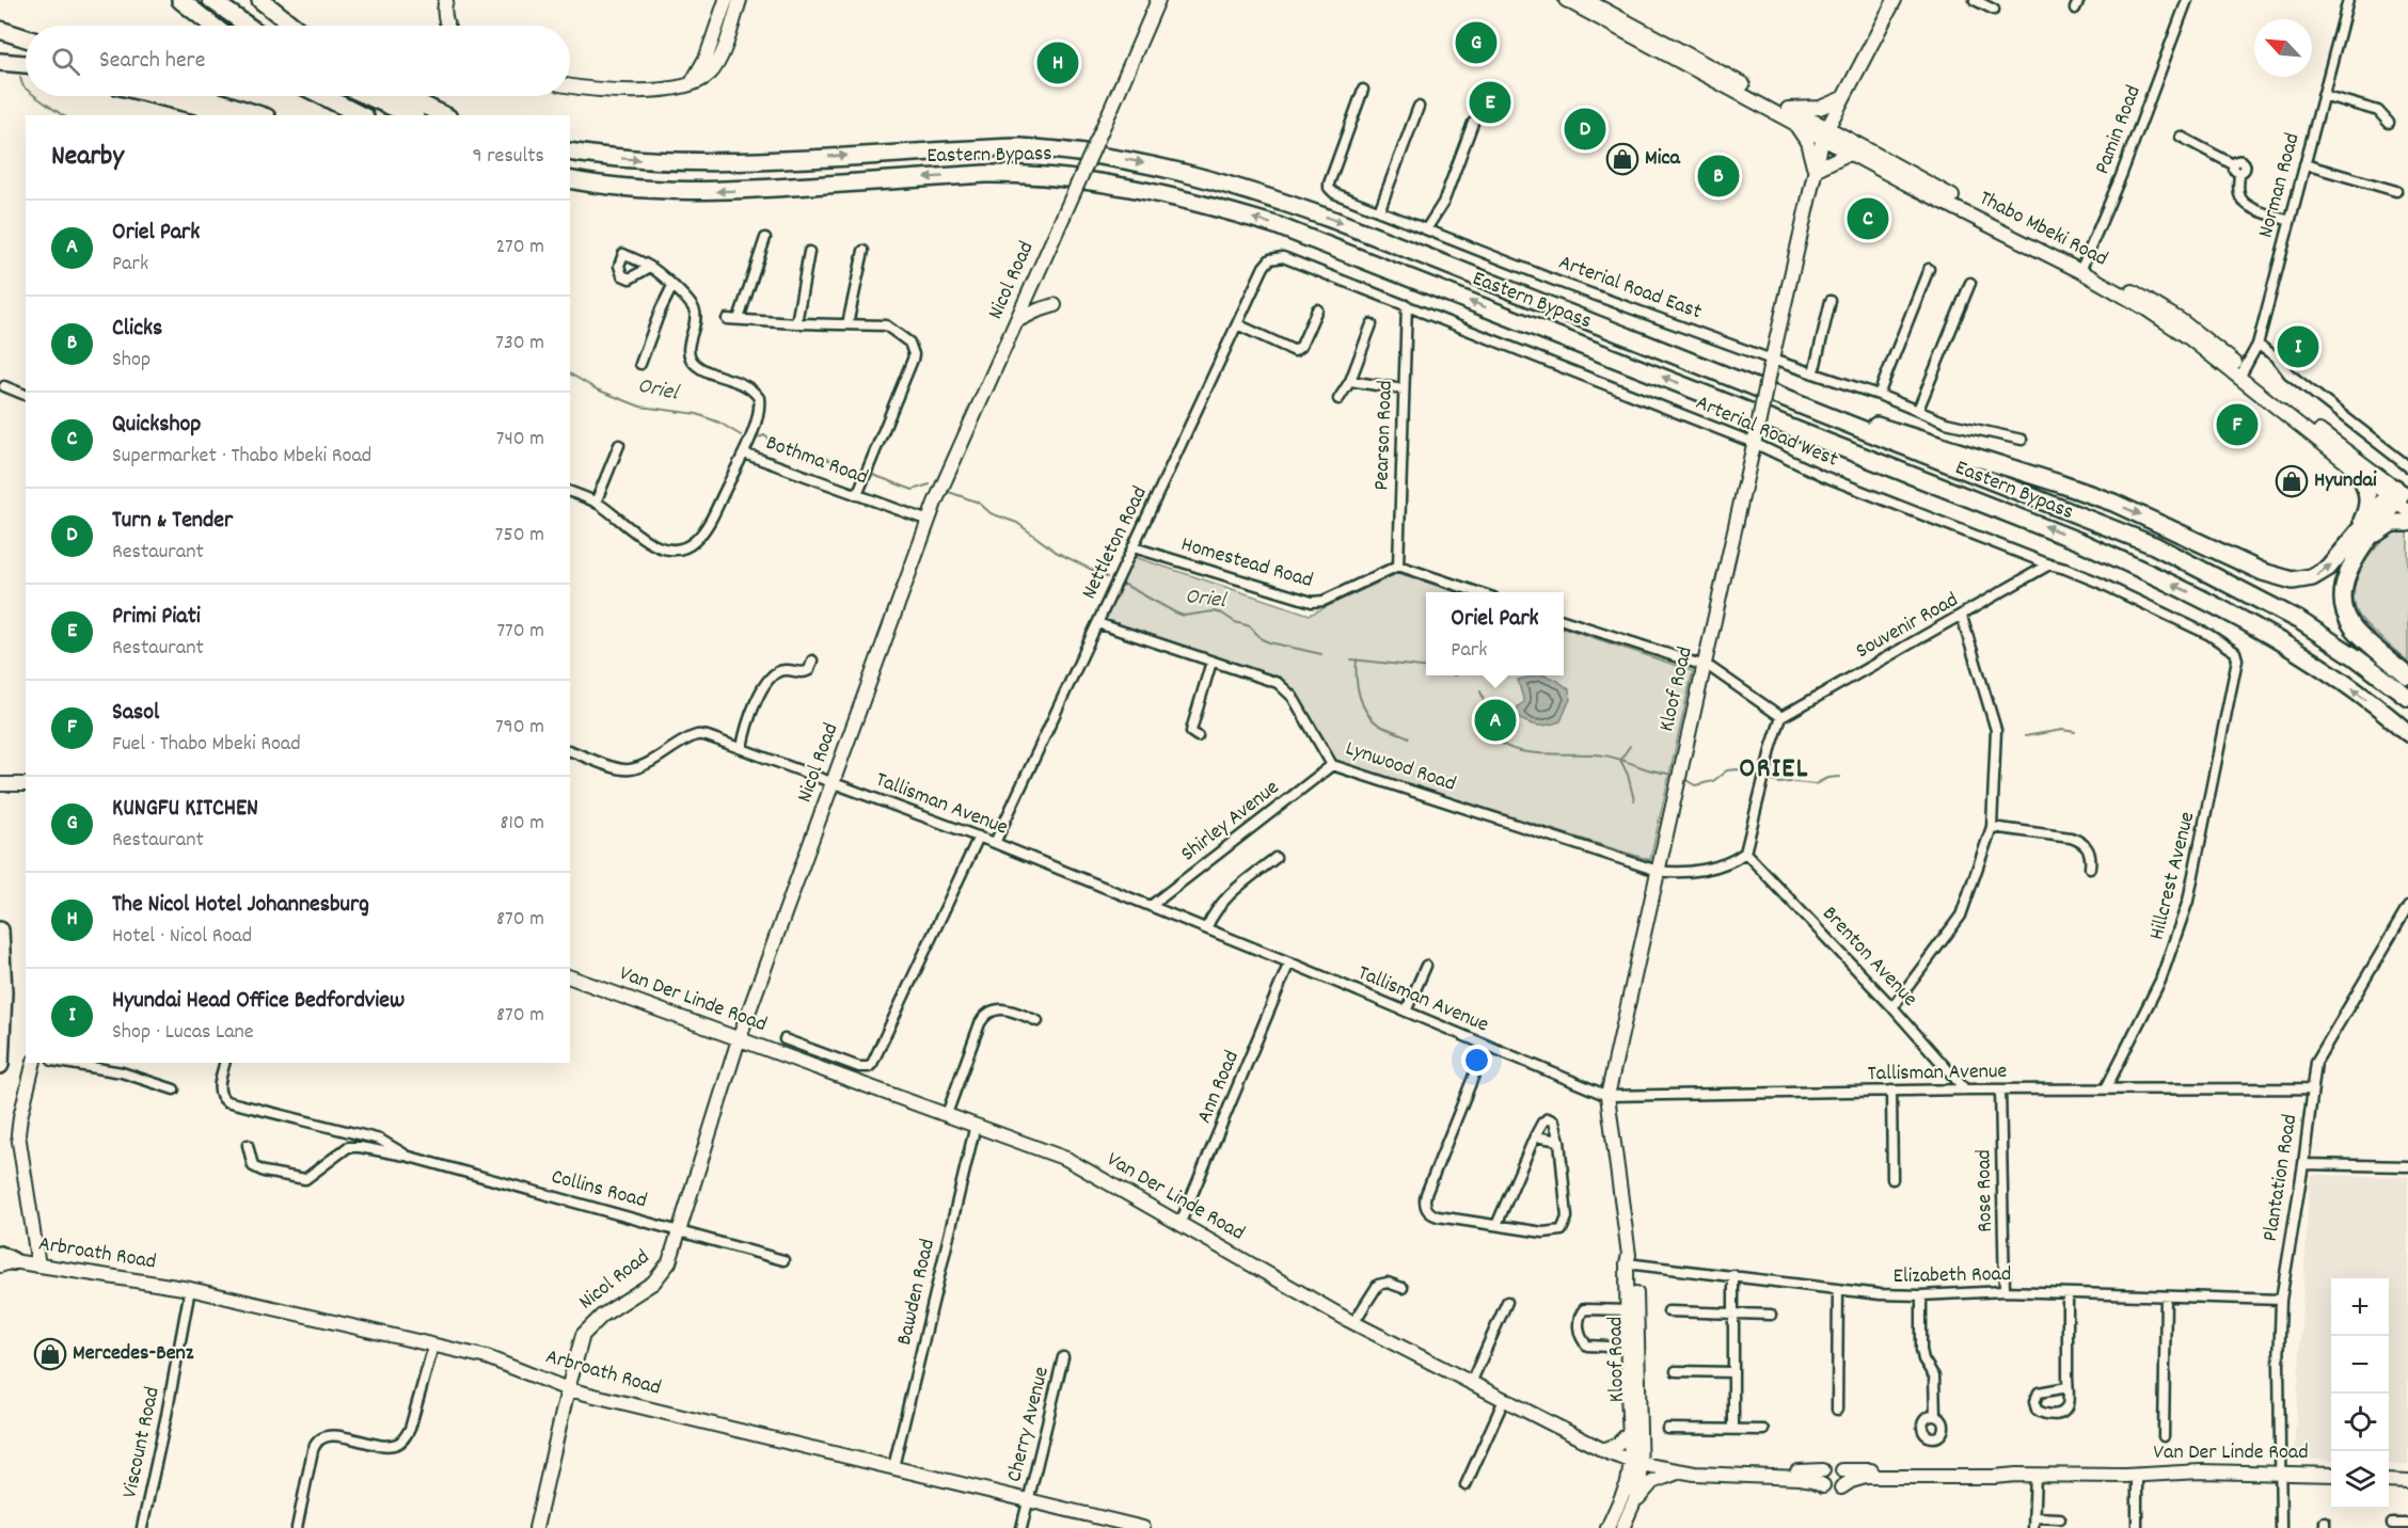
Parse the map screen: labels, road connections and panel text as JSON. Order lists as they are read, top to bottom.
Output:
{
  "streets": {
    "highway": ["Eastern Bypass"],
    "main road": [
      "Thabo Mbeki Road",
      "Nicol Road",
      "Kloof Road",
      "Van Der Linde Road",
      "Arbroath Road"
    ],
    "street": [
      "Pamin Road",
      "Norman Road",
      "Arterial Road East",
      "Arterial Road West",
      "Pearson Road",
      "Bothma Road",
      "Nettleton Road",
      "Homestead Road",
      "Souvenir Road",
      "Lynwood Road",
      "Tallisman Avenue",
      "Shirley Avenue",
      "Hillcrest Avenue",
      "Brenton Avenue",
      "Ann Road",
      "Plantation Road",
      "Collins Road",
      "Rose Road",
      "Elizabeth Road",
      "Bawden Road",
      "Cherry Avenue",
      "Viscount Road"
    ]
  },
  "crossings": [
    ["Pamin Road", "Thabo Mbeki Road"],
    ["Norman Road", "Thabo Mbeki Road"],
    ["Thabo Mbeki Road", "Kloof Road"],
    ["Nicol Road", "Bothma Road"],
    ["Nicol Road", "Tallisman Avenue"],
    ["Nicol Road", "Van Der Linde Road"],
    ["Nicol Road", "Collins Road"],
    ["Nicol Road", "Arbroath Road"],
    ["Arterial Road East", "Kloof Road"],
    ["Arterial Road West", "Pearson Road"],
    ["Arterial Road West", "Nettleton Road"],
    ["Arterial Road West", "Souvenir Road"],
    ["Arterial Road West", "Kloof Road"],
    ["Arterial Road West", "Hillcrest Avenue"],
    ["Pearson Road", "Homestead Road"],
    ["Nettleton Road", "Homestead Road"],
    ["Nettleton Road", "Lynwood Road"],
    ["Nettleton Road", "Tallisman Avenue"],
    ["Kloof Road", "Lynwood Road"],
    ["Kloof Road", "Tallisman Avenue"],
    ["Kloof Road", "Van Der Linde Road"],
    ["Kloof Road", "Elizabeth Road"],
    ["Lynwood Road", "Shirley Avenue"],
    ["Lynwood Road", "Brenton Avenue"],
    ["Tallisman Avenue", "Shirley Avenue"],
    ["Tallisman Avenue", "Hillcrest Avenue"],
    ["Tallisman Avenue", "Brenton Avenue"],
    ["Tallisman Avenue", "Ann Road"],
    ["Tallisman Avenue", "Plantation Road"],
    ["Tallisman Avenue", "Rose Road"],
    ["Van Der Linde Road", "Ann Road"],
    ["Van Der Linde Road", "Plantation Road"],
    ["Van Der Linde Road", "Bawden Road"],
    ["Plantation Road", "Elizabeth Road"],
    ["Rose Road", "Elizabeth Road"],
    ["Arbroath Road", "Bawden Road"],
    ["Arbroath Road", "Cherry Avenue"],
    ["Arbroath Road", "Viscount Road"]
  ],
  "districts": ["ORIEL"],
  "water": ["Oriel"],
  "places": {
    "shop": ["Mica", "Hyundai", "Mercedes-Benz"]
  },
  "north": "top left",
  "page": {
    "pins": [
      "G",
      "H",
      "E",
      "D",
      "B",
      "C",
      "I",
      "F",
      "A"
    ],
    "search": "Search here",
    "heading": ["Nearby", "9 results"],
    "list": [
      {
        "mark": "A",
        "name": "Oriel Park",
        "note": "Park",
        "value": "270 m"
      },
      {
        "mark": "B",
        "name": "Clicks",
        "note": "Shop",
        "value": "730 m"
      },
      {
        "mark": "C",
        "name": "Quickshop",
        "note": "Supermarket · Thabo Mbeki Road",
        "value": "740 m"
      },
      {
        "mark": "D",
        "name": "Turn & Tender",
        "note": "Restaurant",
        "value": "750 m"
      },
      {
        "mark": "E",
        "name": "Primi Piati",
        "note": "Restaurant",
        "value": "770 m"
      },
      {
        "mark": "F",
        "name": "Sasol",
        "note": "Fuel · Thabo Mbeki Road",
        "value": "790 m"
      },
      {
        "mark": "G",
        "name": "KUNGFU KITCHEN",
        "note": "Restaurant",
        "value": "810 m"
      },
      {
        "mark": "H",
        "name": "The Nicol Hotel Johannesburg",
        "note": "Hotel · Nicol Road",
        "value": "870 m"
      },
      {
        "mark": "I",
        "name": "Hyundai Head Office Bedfordview",
        "note": "Shop · Lucas Lane",
        "value": "870 m"
      }
    ],
    "popup": ["Oriel Park", "Park"],
    "map_buttons": ["+", "−"]
  }
}
